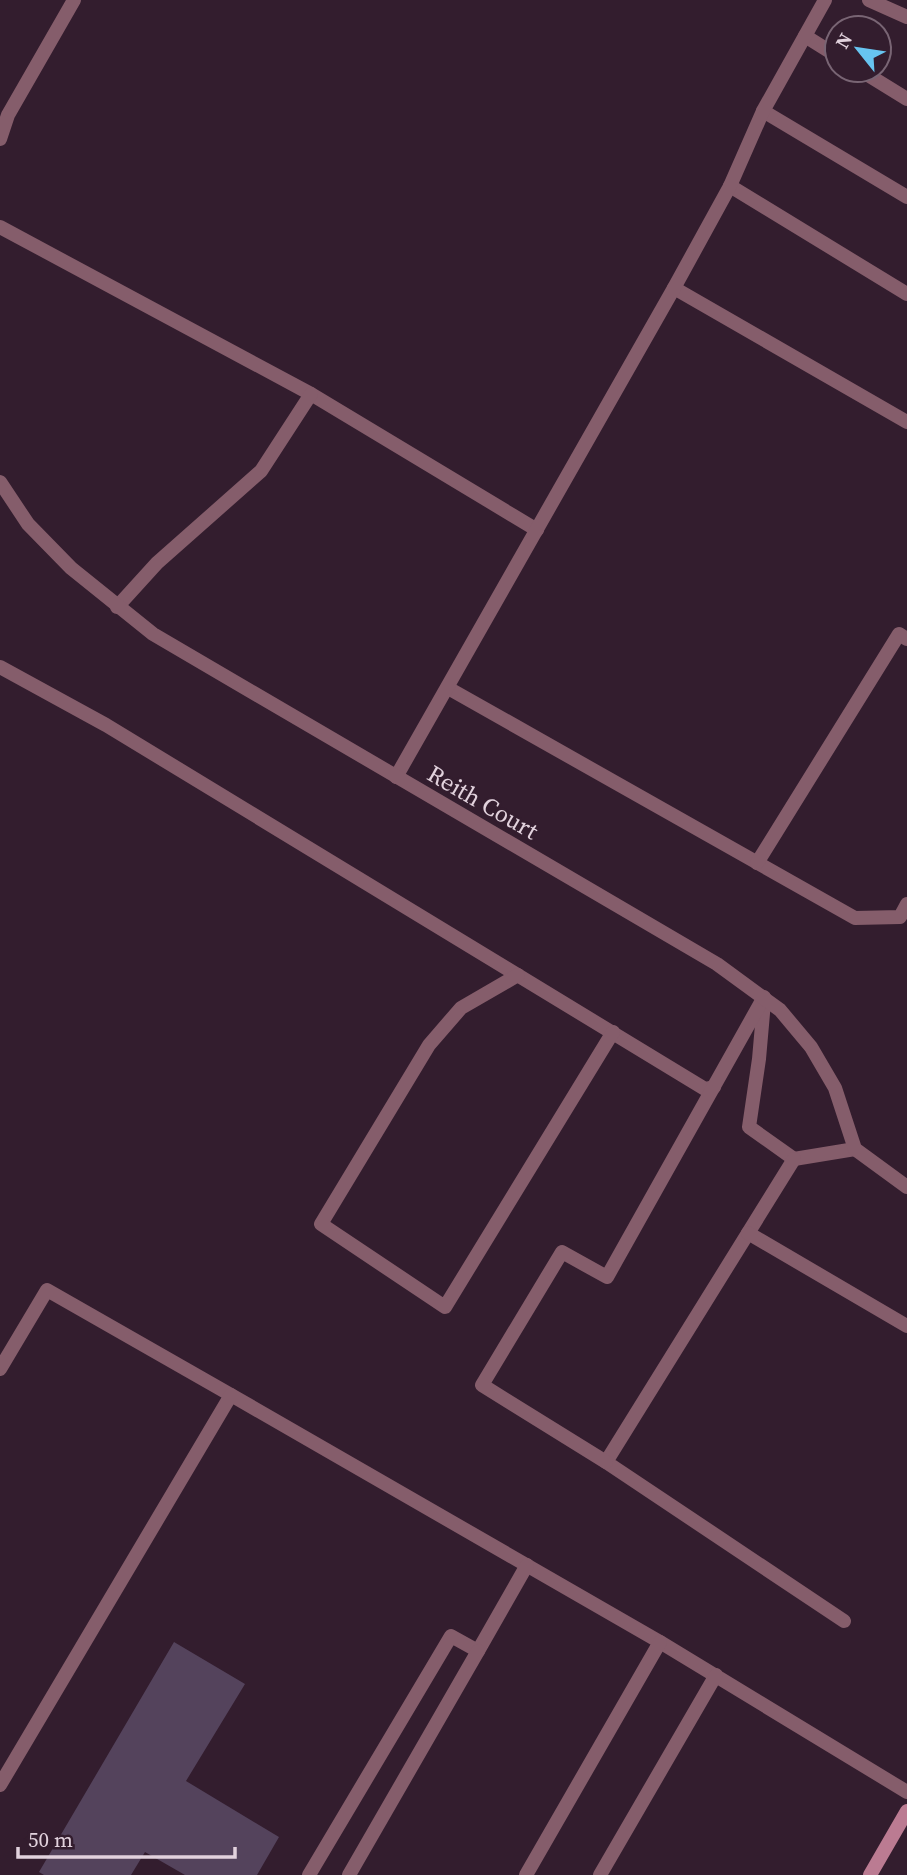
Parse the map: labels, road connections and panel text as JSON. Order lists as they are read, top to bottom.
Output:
{
  "streets": {
    "street": ["Reith Court"]
  },
  "scale_bar": "50 m",
  "north": "top left"
}
